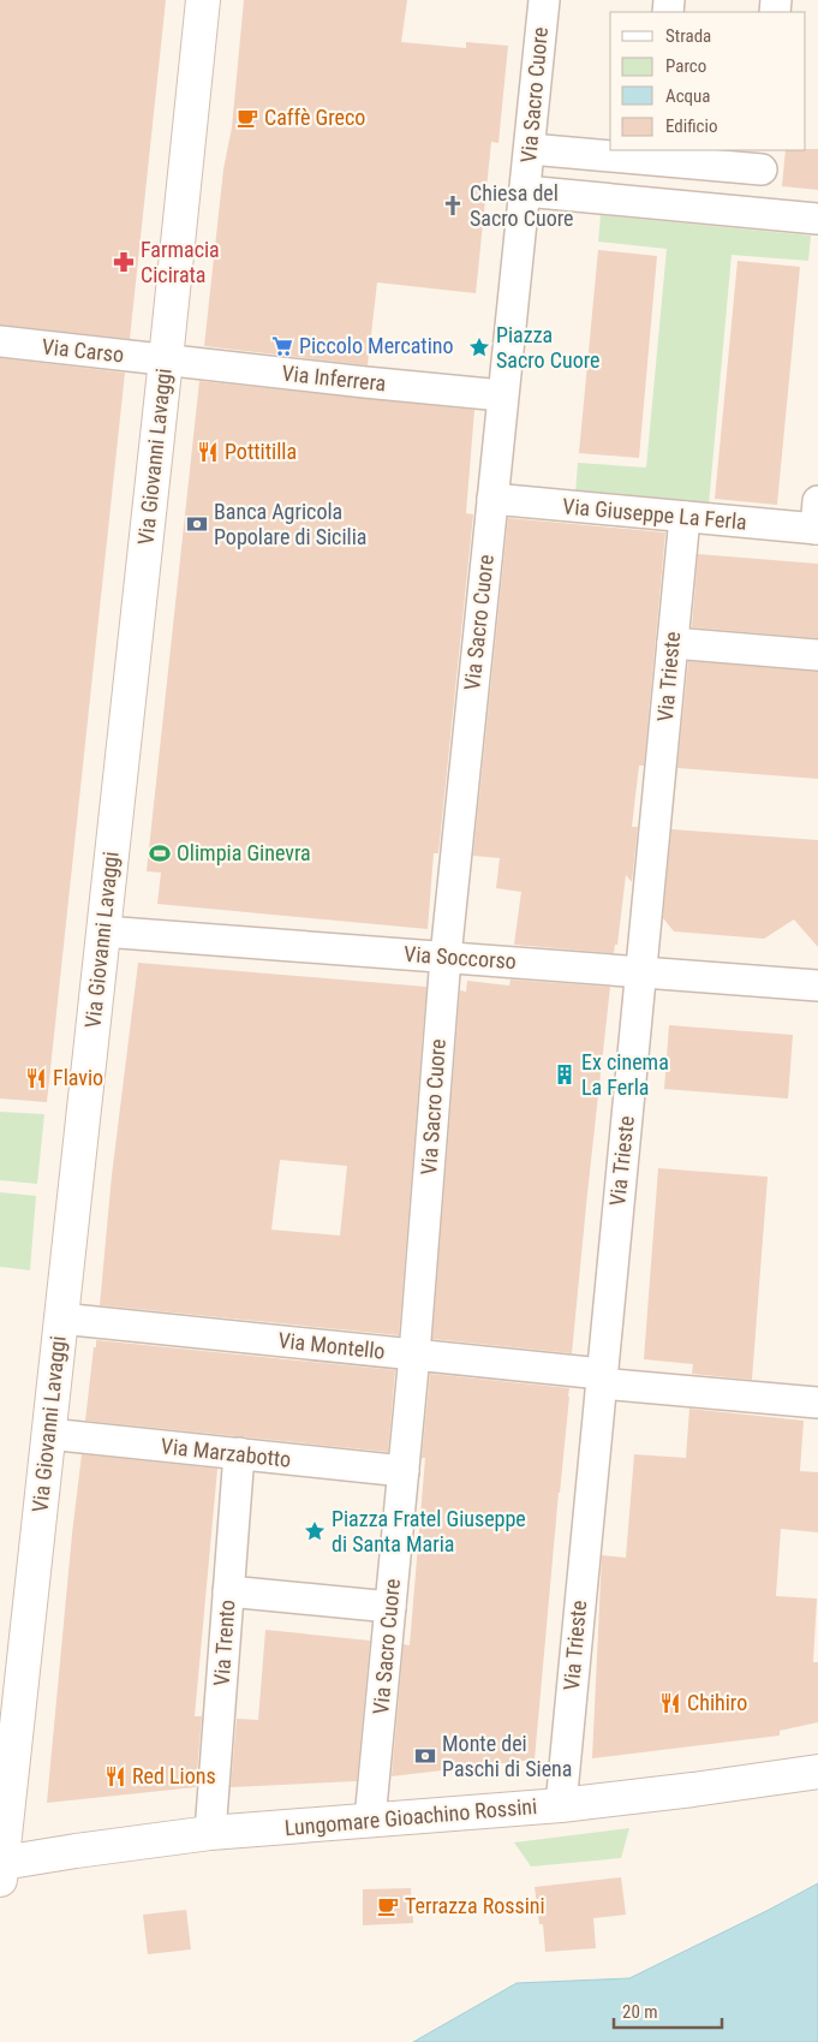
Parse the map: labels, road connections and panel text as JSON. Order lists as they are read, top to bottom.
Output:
{
  "streets": {
    "main road": ["Via Giovanni Lavaggi", "Lungomare Gioachino Rossini"],
    "street": [
      "Via Sacro Cuore",
      "Via Carso",
      "Via Inferrera",
      "Via Giuseppe La Ferla",
      "Via Trieste",
      "Via Soccorso",
      "Via Montello",
      "Via Marzabotto",
      "Via Trento"
    ]
  },
  "crossings": [
    ["Via Sacro Cuore", "Via Inferrera"],
    ["Via Sacro Cuore", "Via Giuseppe La Ferla"],
    ["Via Sacro Cuore", "Via Soccorso"],
    ["Via Sacro Cuore", "Via Montello"],
    ["Via Sacro Cuore", "Via Marzabotto"],
    ["Via Sacro Cuore", "Lungomare Gioachino Rossini"],
    ["Via Carso", "Via Inferrera"],
    ["Via Carso", "Via Giovanni Lavaggi"],
    ["Via Inferrera", "Via Giovanni Lavaggi"],
    ["Via Giovanni Lavaggi", "Via Soccorso"],
    ["Via Giovanni Lavaggi", "Via Montello"],
    ["Via Giovanni Lavaggi", "Via Marzabotto"],
    ["Via Giovanni Lavaggi", "Lungomare Gioachino Rossini"],
    ["Via Giuseppe La Ferla", "Via Trieste"],
    ["Via Trieste", "Via Soccorso"],
    ["Via Trieste", "Via Montello"],
    ["Via Trieste", "Lungomare Gioachino Rossini"],
    ["Via Marzabotto", "Via Trento"],
    ["Via Trento", "Lungomare Gioachino Rossini"]
  ],
  "places": {
    "cafe": ["Caffè Greco", "Terrazza Rossini"],
    "church": ["Chiesa del Sacro Cuore"],
    "pharmacy": ["Farmacia Cicirata"],
    "supermarket": ["Piccolo Mercatino"],
    "place": ["Piazza Sacro Cuore", "Piazza Fratel Giuseppe di Santa Maria"],
    "restaurant": [
      "Pottitilla",
      "Flavio",
      "Chihiro",
      "Red Lions"
    ],
    "bank": ["Banca Agricola Popolare di Sicilia", "Monte dei Paschi di Siena"],
    "sports": ["Olimpia Ginevra"],
    "building": ["Ex cinema La Ferla"]
  },
  "legend": [
    "Strada",
    "Parco",
    "Acqua",
    "Edificio"
  ],
  "scale_bar": "20 m"
}
